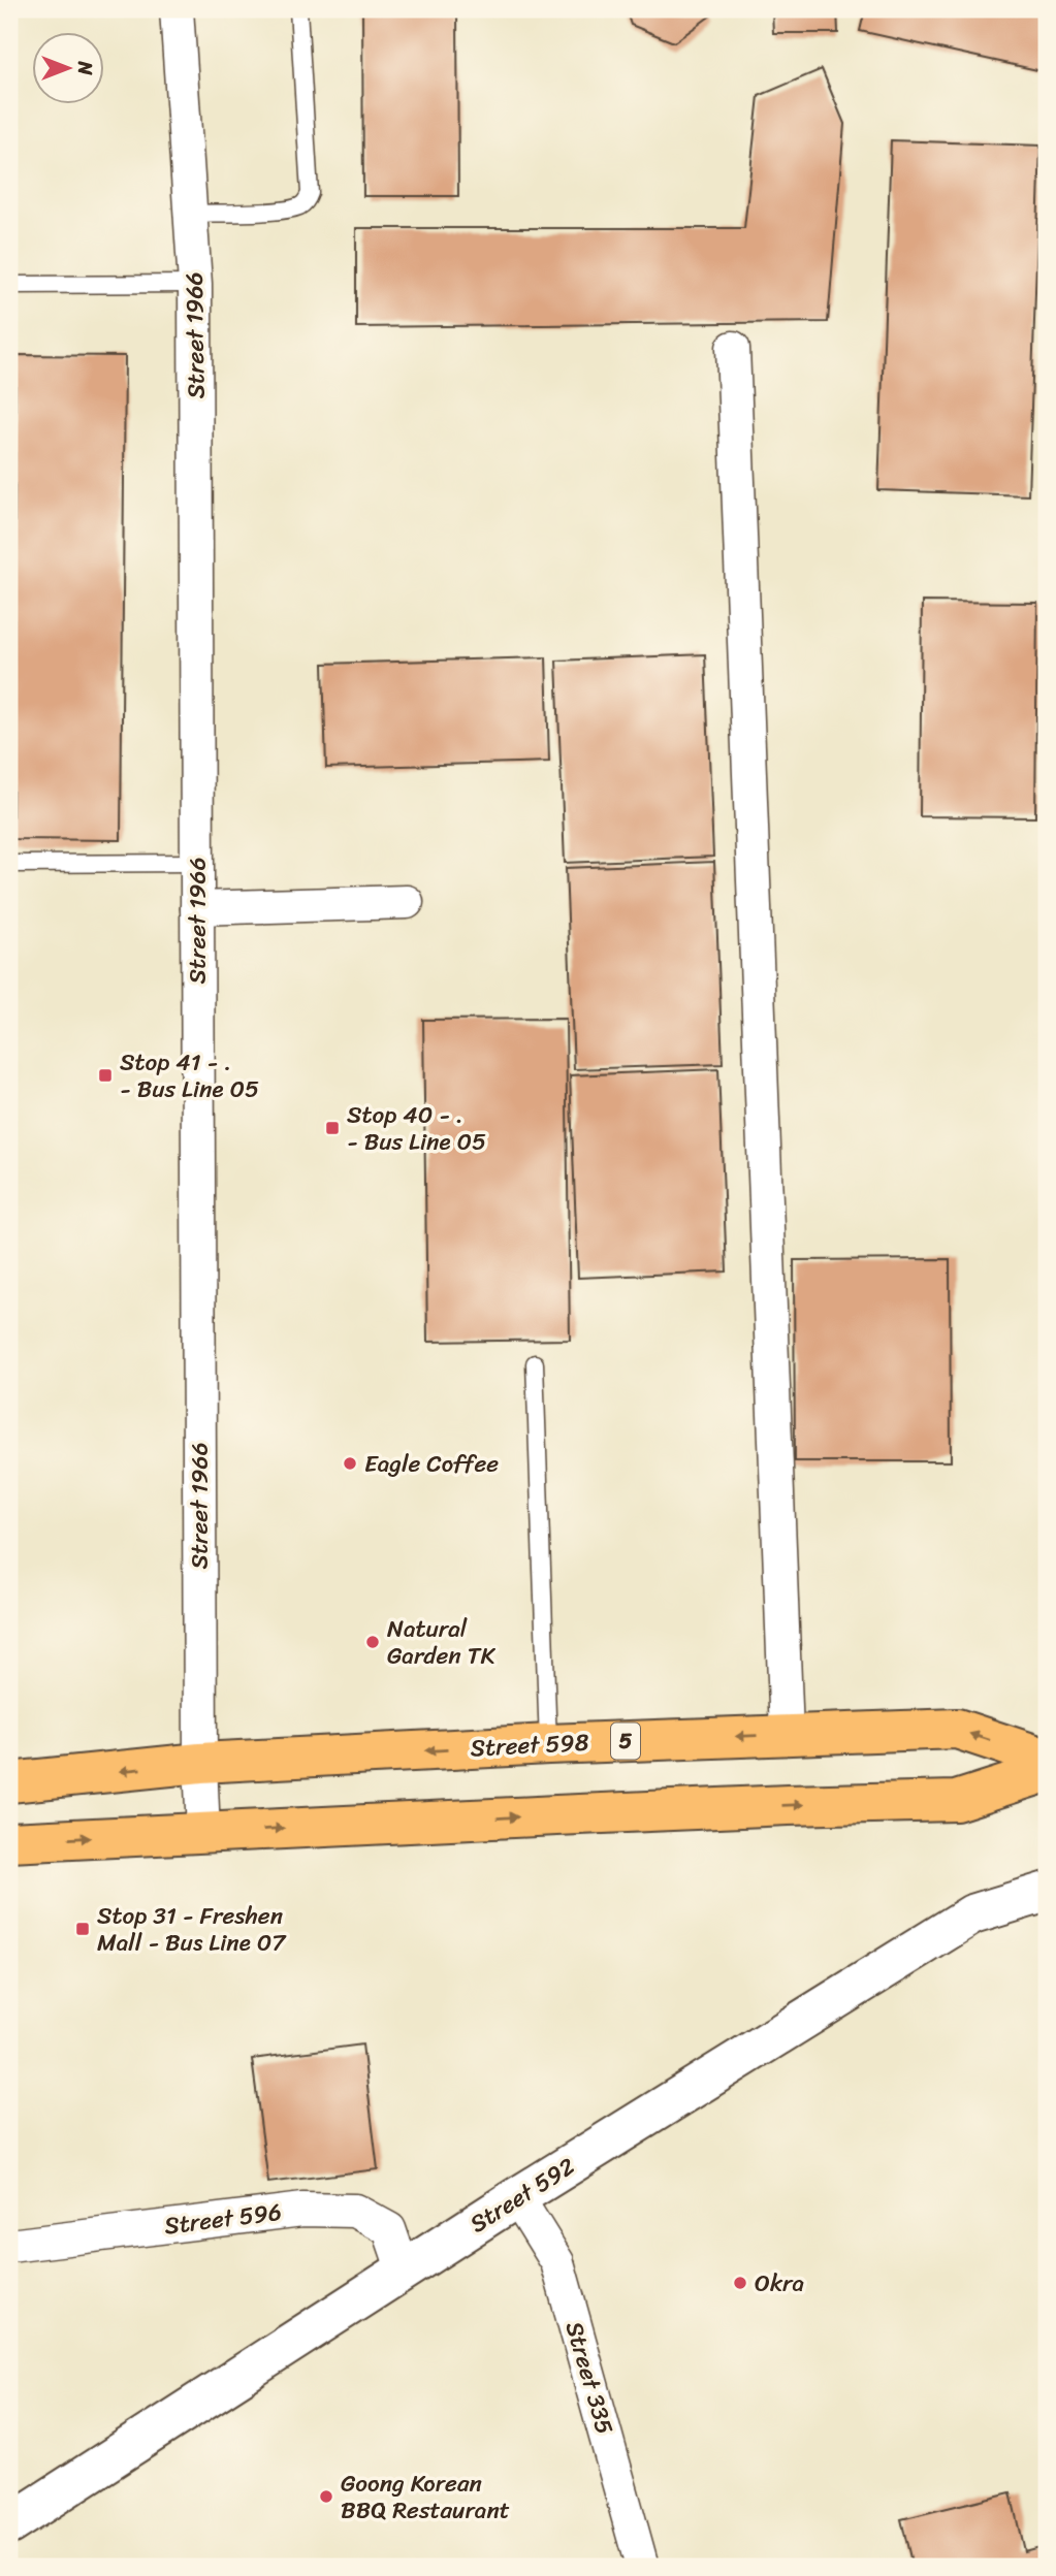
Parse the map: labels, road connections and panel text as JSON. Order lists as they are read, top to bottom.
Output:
{
  "streets": {
    "main road": ["5", "Street 598"],
    "street": [
      "Street 1966",
      "Street 592",
      "Street 596",
      "Street 335"
    ]
  },
  "crossings": [
    ["Street 1966", "Street 598"],
    ["Street 592", "Street 596"],
    ["Street 592", "Street 335"]
  ],
  "places": {
    "transit": ["Stop 41 - . - Bus Line 05", "Stop 40 - . - Bus Line 05", "Stop 31 - Freshen Mall - Bus Line 07"],
    "other": [
      "Eagle Coffee",
      "Natural Garden TK",
      "Okra",
      "Goong Korean BBQ Restaurant"
    ]
  },
  "north": "right"
}
